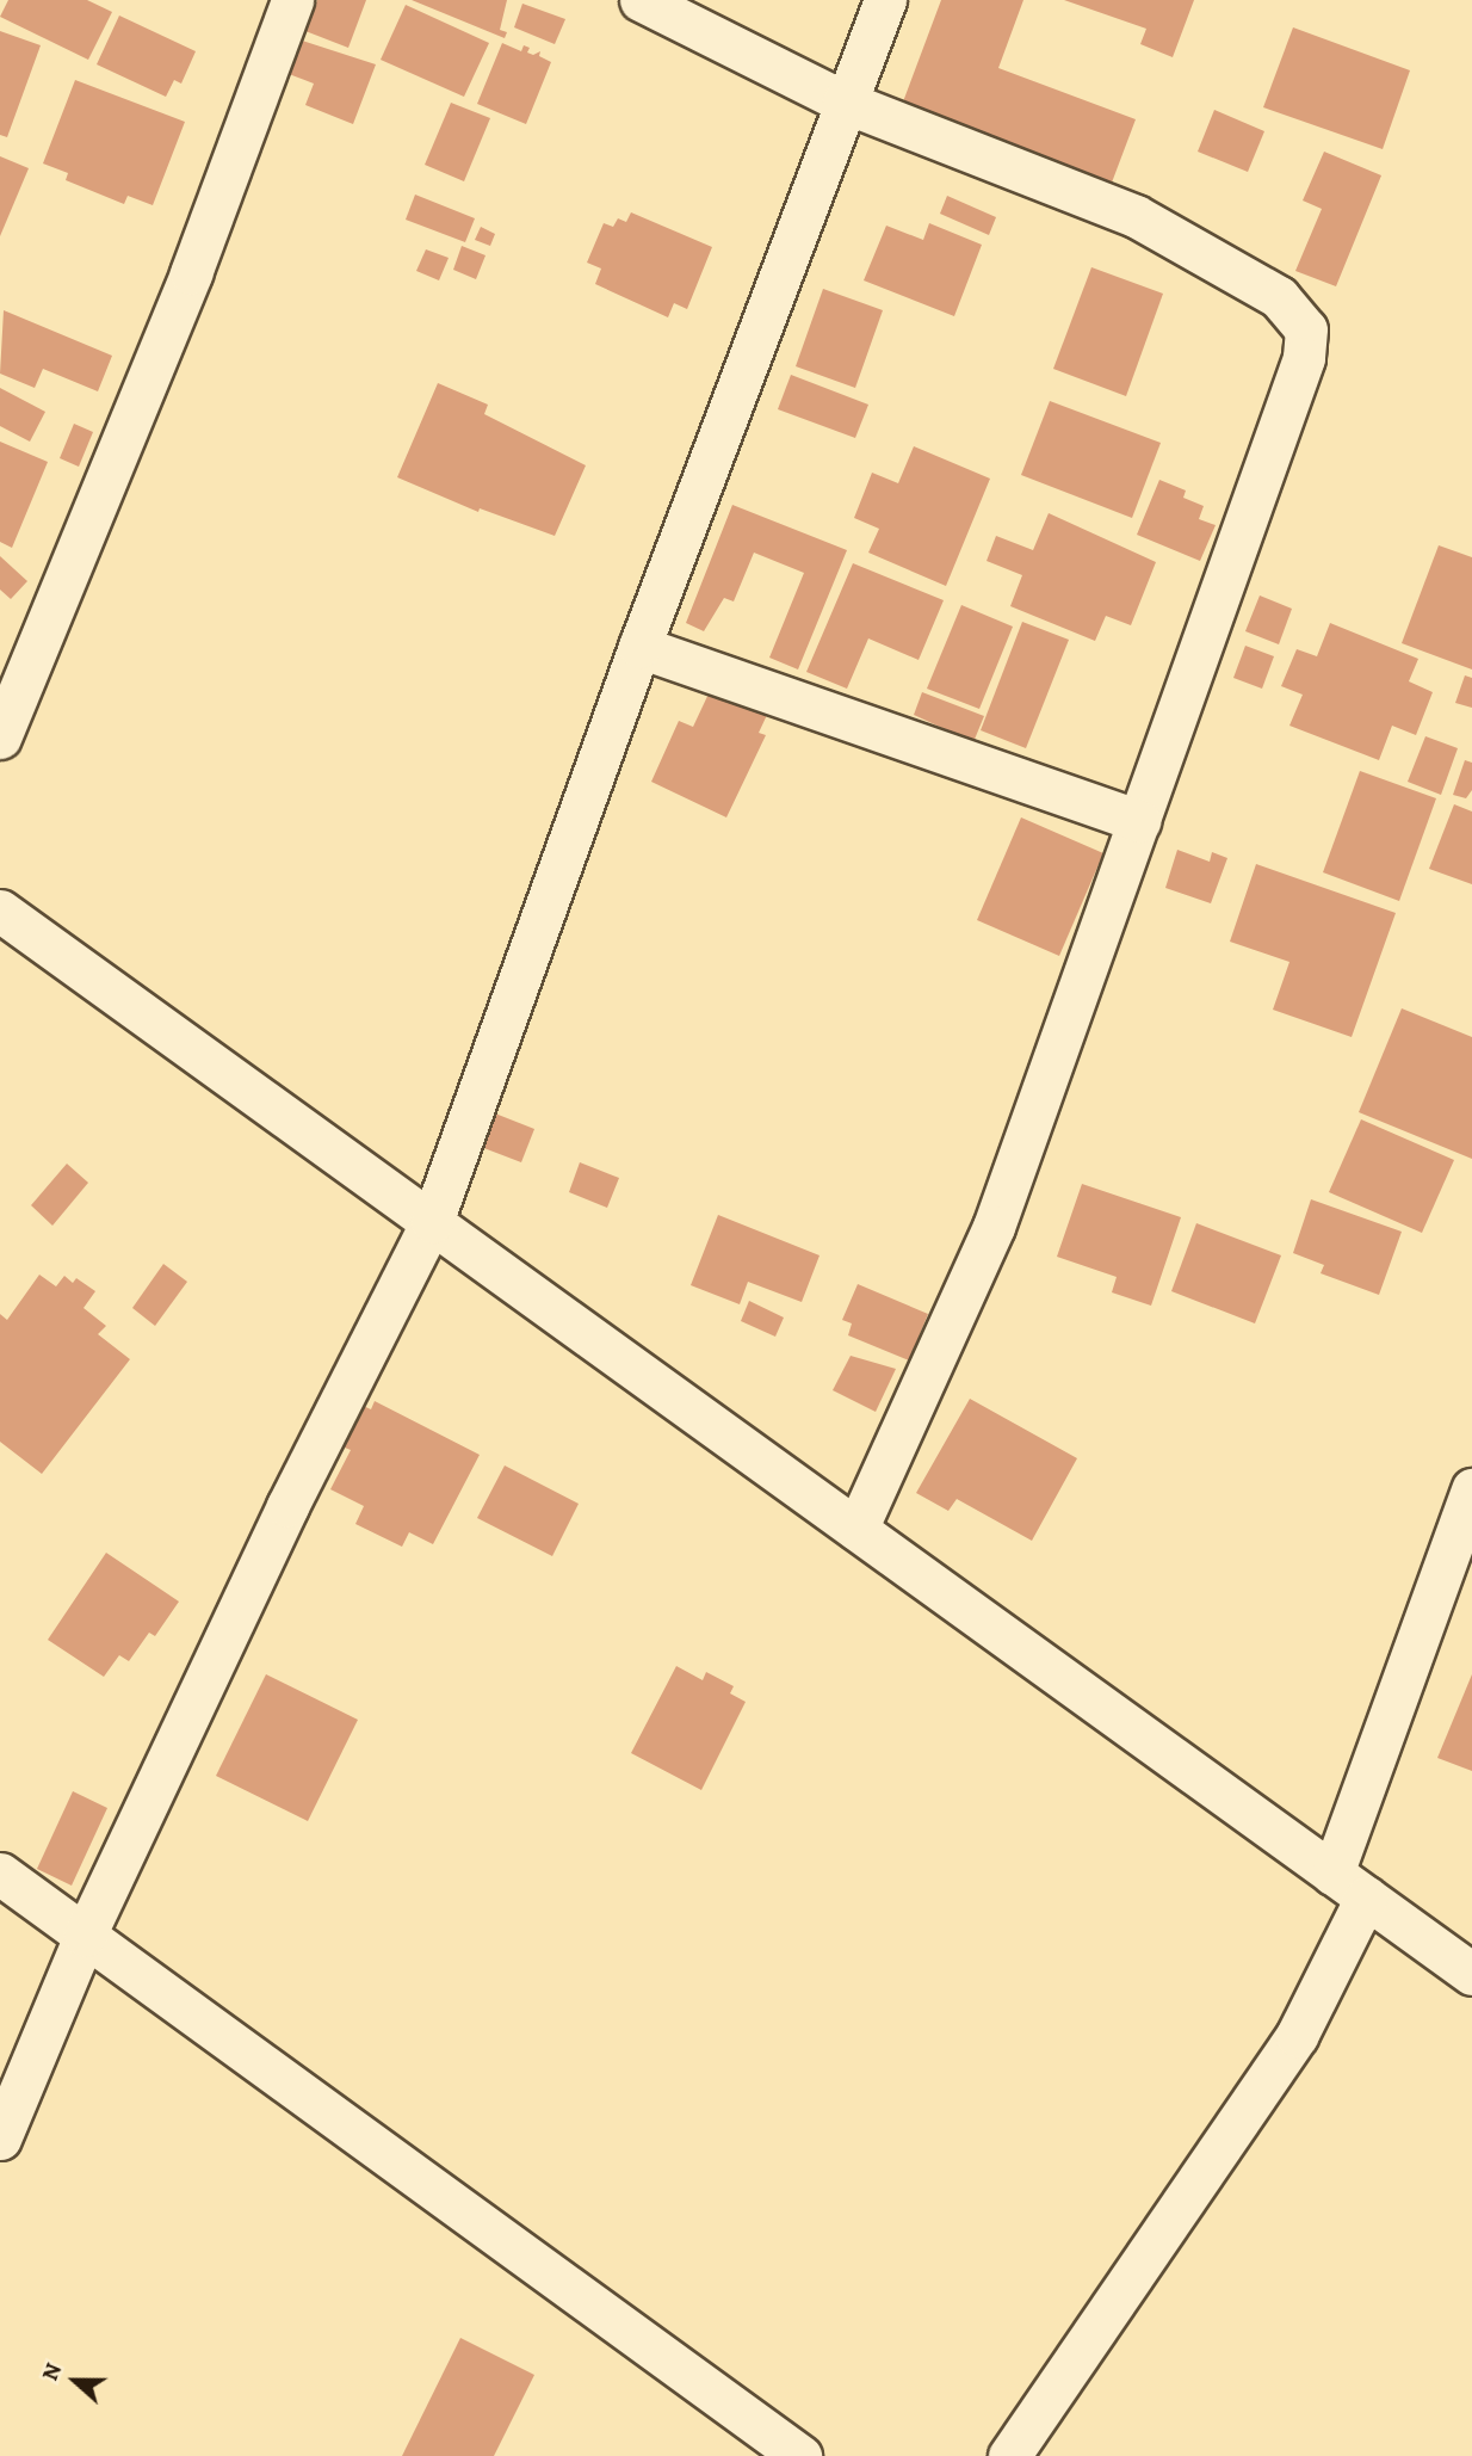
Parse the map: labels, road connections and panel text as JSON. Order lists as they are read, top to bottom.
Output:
{
  "north": "left"
}
